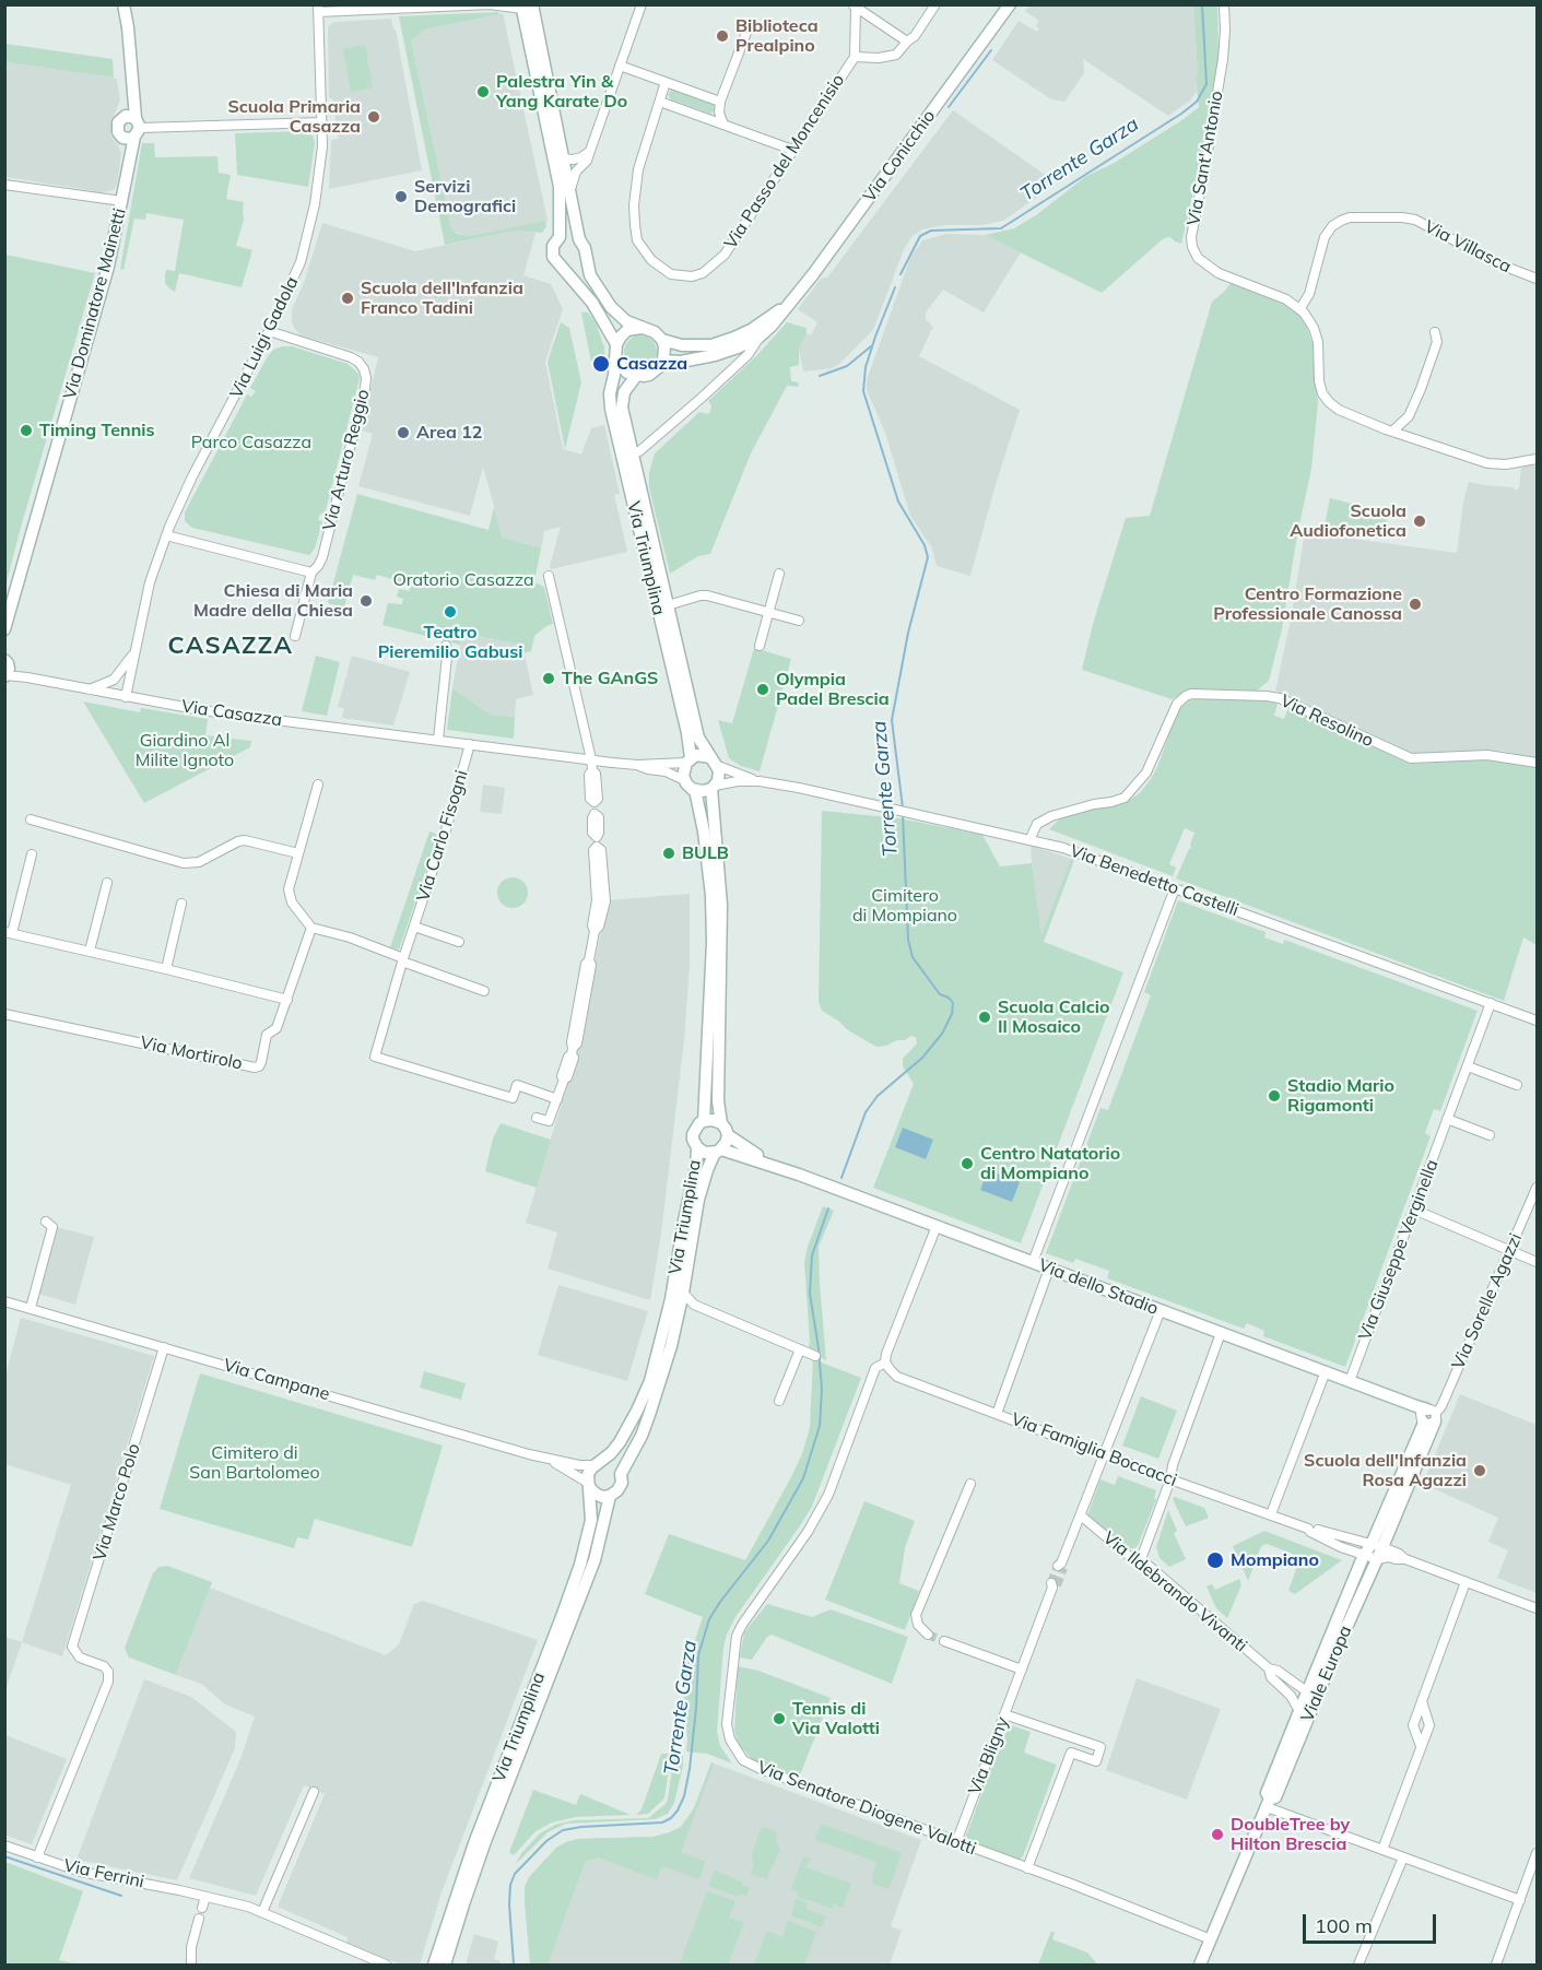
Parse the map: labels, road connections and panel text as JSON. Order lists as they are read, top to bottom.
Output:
{
  "streets": {
    "main road": [
      "Via Conicchio",
      "Via Dominatore Mainetti",
      "Via Triumplina",
      "Via dello Stadio",
      "Via Sorelle Agazzi",
      "Viale Europa"
    ],
    "street": [
      "Via Sant'Antonio",
      "Via Passo del Moncenisio",
      "Via Villasca",
      "Via Luigi Gadola",
      "Via Arturo Reggio",
      "Via Casazza",
      "Via Resolino",
      "Via Carlo Fisogni",
      "Via Benedetto Castelli",
      "Via Mortirolo",
      "Via Giuseppe Verginella",
      "Via Campane",
      "Via Famiglia Boccacci",
      "Via Marco Polo",
      "Via Ildebrando Vivanti",
      "Via Bligny",
      "Via Senatore Diogene Valotti",
      "Via Ferrini"
    ]
  },
  "crossings": [
    ["Via Conicchio", "Via Triumplina"],
    ["Via Sant'Antonio", "Via Villasca"],
    ["Via Luigi Gadola", "Via Arturo Reggio"],
    ["Via Luigi Gadola", "Via Casazza"],
    ["Via Triumplina", "Via Casazza"],
    ["Via Triumplina", "Via Benedetto Castelli"],
    ["Via Triumplina", "Via dello Stadio"],
    ["Via Triumplina", "Via Campane"],
    ["Via Casazza", "Via Carlo Fisogni"],
    ["Via Casazza", "Via Benedetto Castelli"],
    ["Via Resolino", "Via Benedetto Castelli"],
    ["Via Benedetto Castelli", "Via Giuseppe Verginella"],
    ["Via Giuseppe Verginella", "Via dello Stadio"],
    ["Via dello Stadio", "Via Sorelle Agazzi"],
    ["Via dello Stadio", "Via Senatore Diogene Valotti"],
    ["Via Sorelle Agazzi", "Via Famiglia Boccacci"],
    ["Via Sorelle Agazzi", "Viale Europa"],
    ["Via Campane", "Via Marco Polo"],
    ["Via Famiglia Boccacci", "Viale Europa"],
    ["Via Famiglia Boccacci", "Via Senatore Diogene Valotti"],
    ["Via Marco Polo", "Via Ferrini"],
    ["Via Ildebrando Vivanti", "Viale Europa"],
    ["Viale Europa", "Via Senatore Diogene Valotti"],
    ["Via Bligny", "Via Senatore Diogene Valotti"]
  ],
  "districts": ["CASAZZA"],
  "water": ["Torrente Garza"],
  "parks": [
    "Parco Casazza",
    "Oratorio Casazza",
    "Giardino Al Milite Ignoto",
    "Cimitero di Mompiano",
    "Cimitero di San Bartolomeo"
  ],
  "places": [
    "Biblioteca Prealpino",
    "Palestra Yin & Yang Karate Do",
    "Scuola Primaria Casazza",
    "Servizi Demografici",
    "Scuola dell'Infanzia Franco Tadini",
    "Casazza",
    "Timing Tennis",
    "Area 12",
    "Scuola Audiofonetica",
    "Chiesa di Maria Madre della Chiesa",
    "Centro Formazione Professionale Canossa",
    "Teatro Pieremilio Gabusi",
    "The GAnGS",
    "Olympia Padel Brescia",
    "BULB",
    "Scuola Calcio Il Mosaico",
    "Stadio Mario Rigamonti",
    "Centro Natatorio di Mompiano",
    "Scuola dell'Infanzia Rosa Agazzi",
    "Mompiano",
    "Tennis di Via Valotti",
    "DoubleTree by Hilton Brescia"
  ],
  "scale_bar": "100 m"
}
